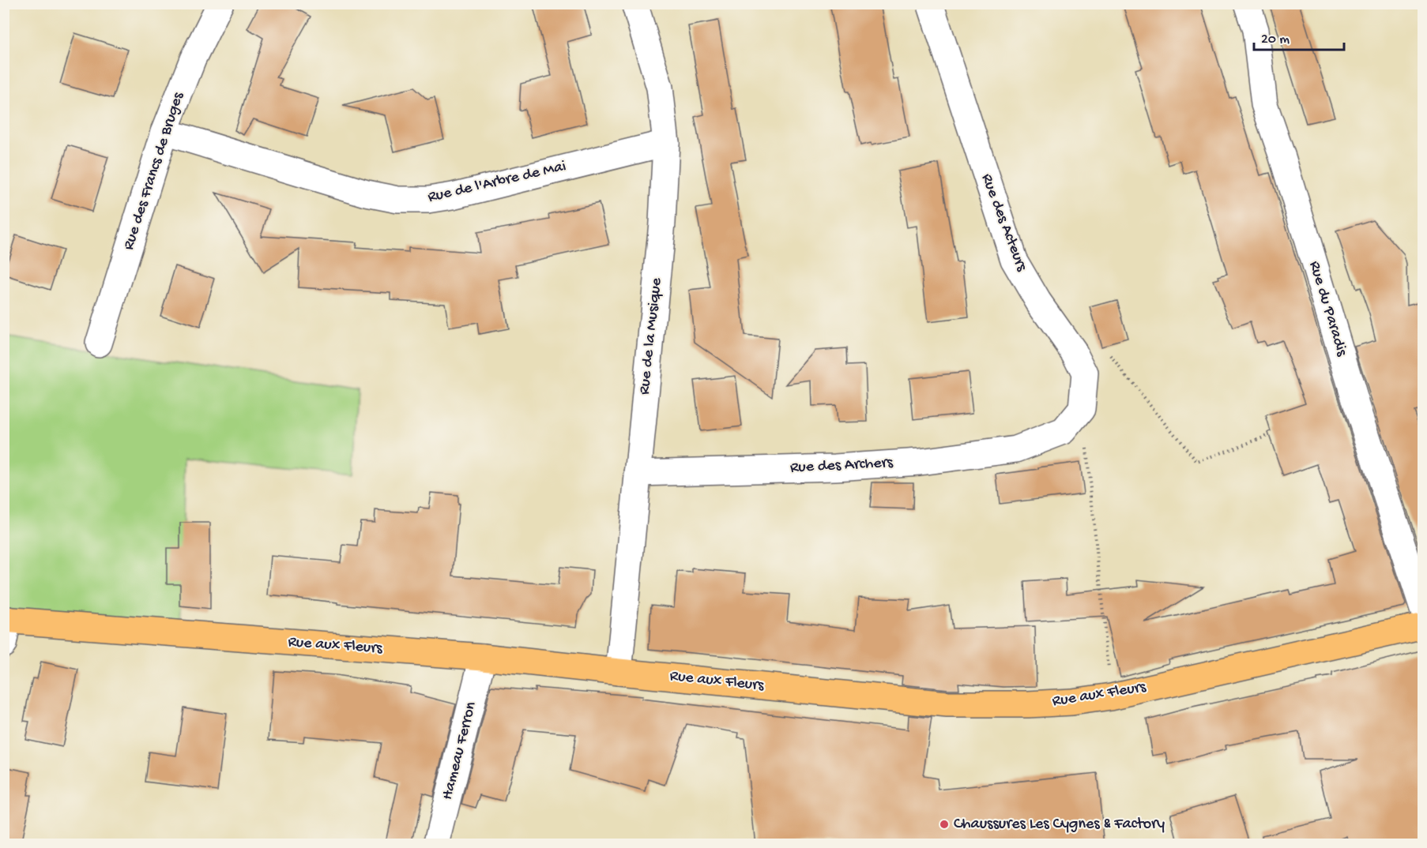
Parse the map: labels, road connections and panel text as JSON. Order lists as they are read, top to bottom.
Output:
{
  "streets": {
    "main road": ["Rue aux Fleurs"],
    "street": [
      "Rue des Francs de Bruges",
      "Rue de l'Arbre de Mai",
      "Rue des Acteurs",
      "Rue du Paradis",
      "Rue de la Musique",
      "Rue des Archers",
      "Hameau Ferron"
    ]
  },
  "crossings": [
    ["Rue des Francs de Bruges", "Rue de l'Arbre de Mai"],
    ["Rue de l'Arbre de Mai", "Rue de la Musique"],
    ["Rue des Acteurs", "Rue des Archers"],
    ["Rue de la Musique", "Rue des Archers"],
    ["Rue de la Musique", "Rue aux Fleurs"],
    ["Rue aux Fleurs", "Hameau Ferron"]
  ],
  "places": ["Chaussures Les Cygnes & Factory"],
  "scale_bar": "20 m"
}
